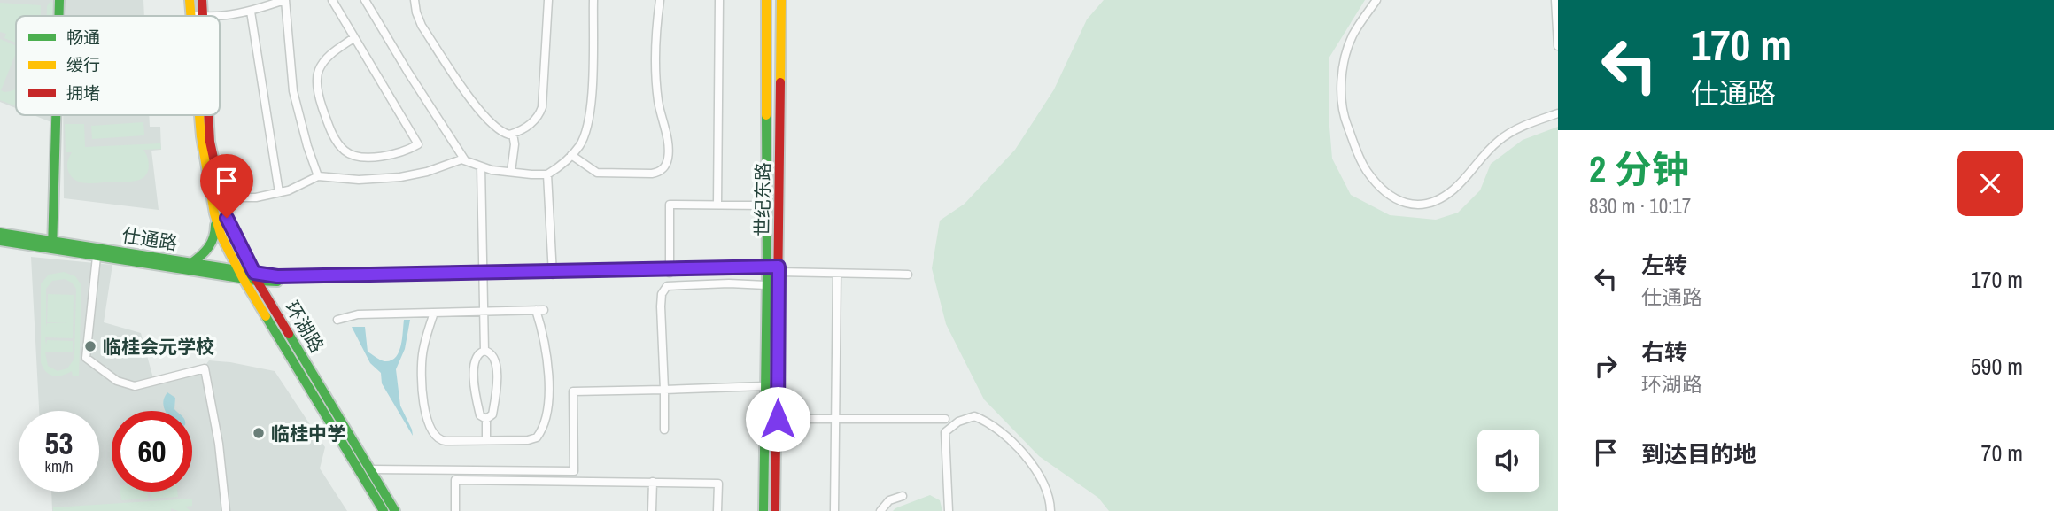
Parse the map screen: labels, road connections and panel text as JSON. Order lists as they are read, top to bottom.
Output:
{
  "streets": {
    "main road": ["世纪东路", "仕通路", "环湖路"]
  },
  "crossings": [
    ["世纪东路", "仕通路"],
    ["仕通路", "环湖路"]
  ],
  "places": ["临桂会元学校", "临桂中学"],
  "legend": ["畅通", "缓行", "拥堵"],
  "page": {
    "turn": ["170 m", "仕通路"],
    "heading": ["2 分钟", "830 m · 10:17"],
    "list": [
      {
        "name": "左转",
        "note": "仕通路",
        "value": "170 m"
      },
      {
        "name": "右转",
        "note": "环湖路",
        "value": "590 m"
      },
      {
        "name": "到达目的地",
        "value": "70 m"
      }
    ],
    "speed": "53 km/h",
    "limit": "60"
  }
}
